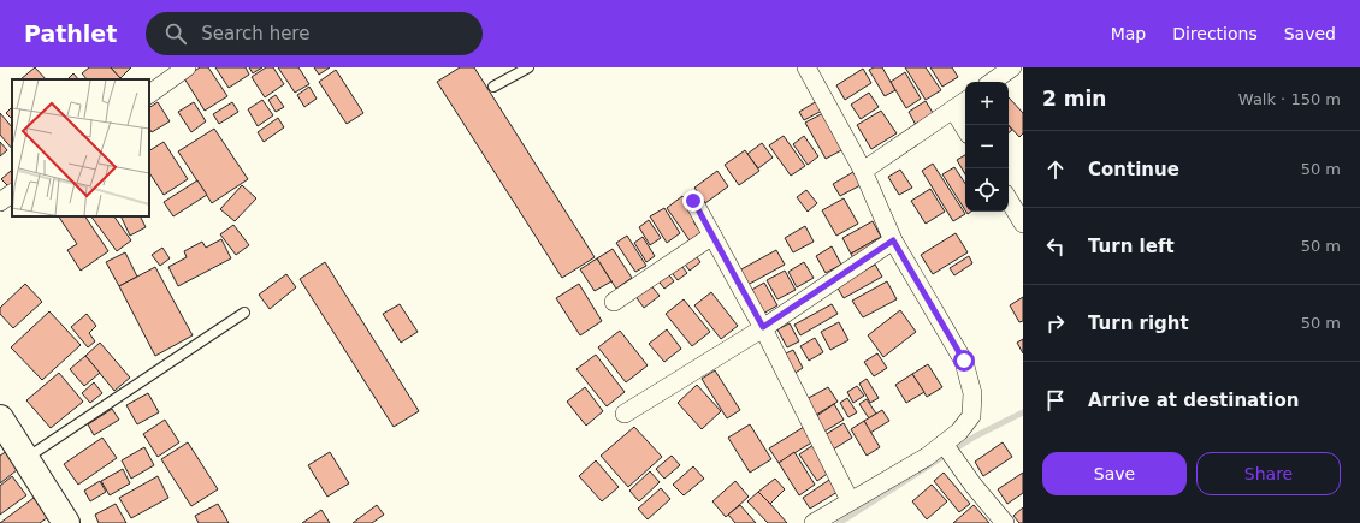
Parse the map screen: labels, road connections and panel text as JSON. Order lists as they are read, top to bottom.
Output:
{
  "page": {
    "header": "Pathlet",
    "search": "Search here",
    "nav": ["Map", "Directions", "Saved"],
    "heading": ["2 min", "Walk · 150 m"],
    "map_buttons": ["+", "−"],
    "list": [
      ["Continue", "50 m"],
      ["Turn left", "50 m"],
      ["Turn right", "50 m"],
      "Arrive at destination"
    ],
    "buttons": ["Save", "Share"]
  }
}
